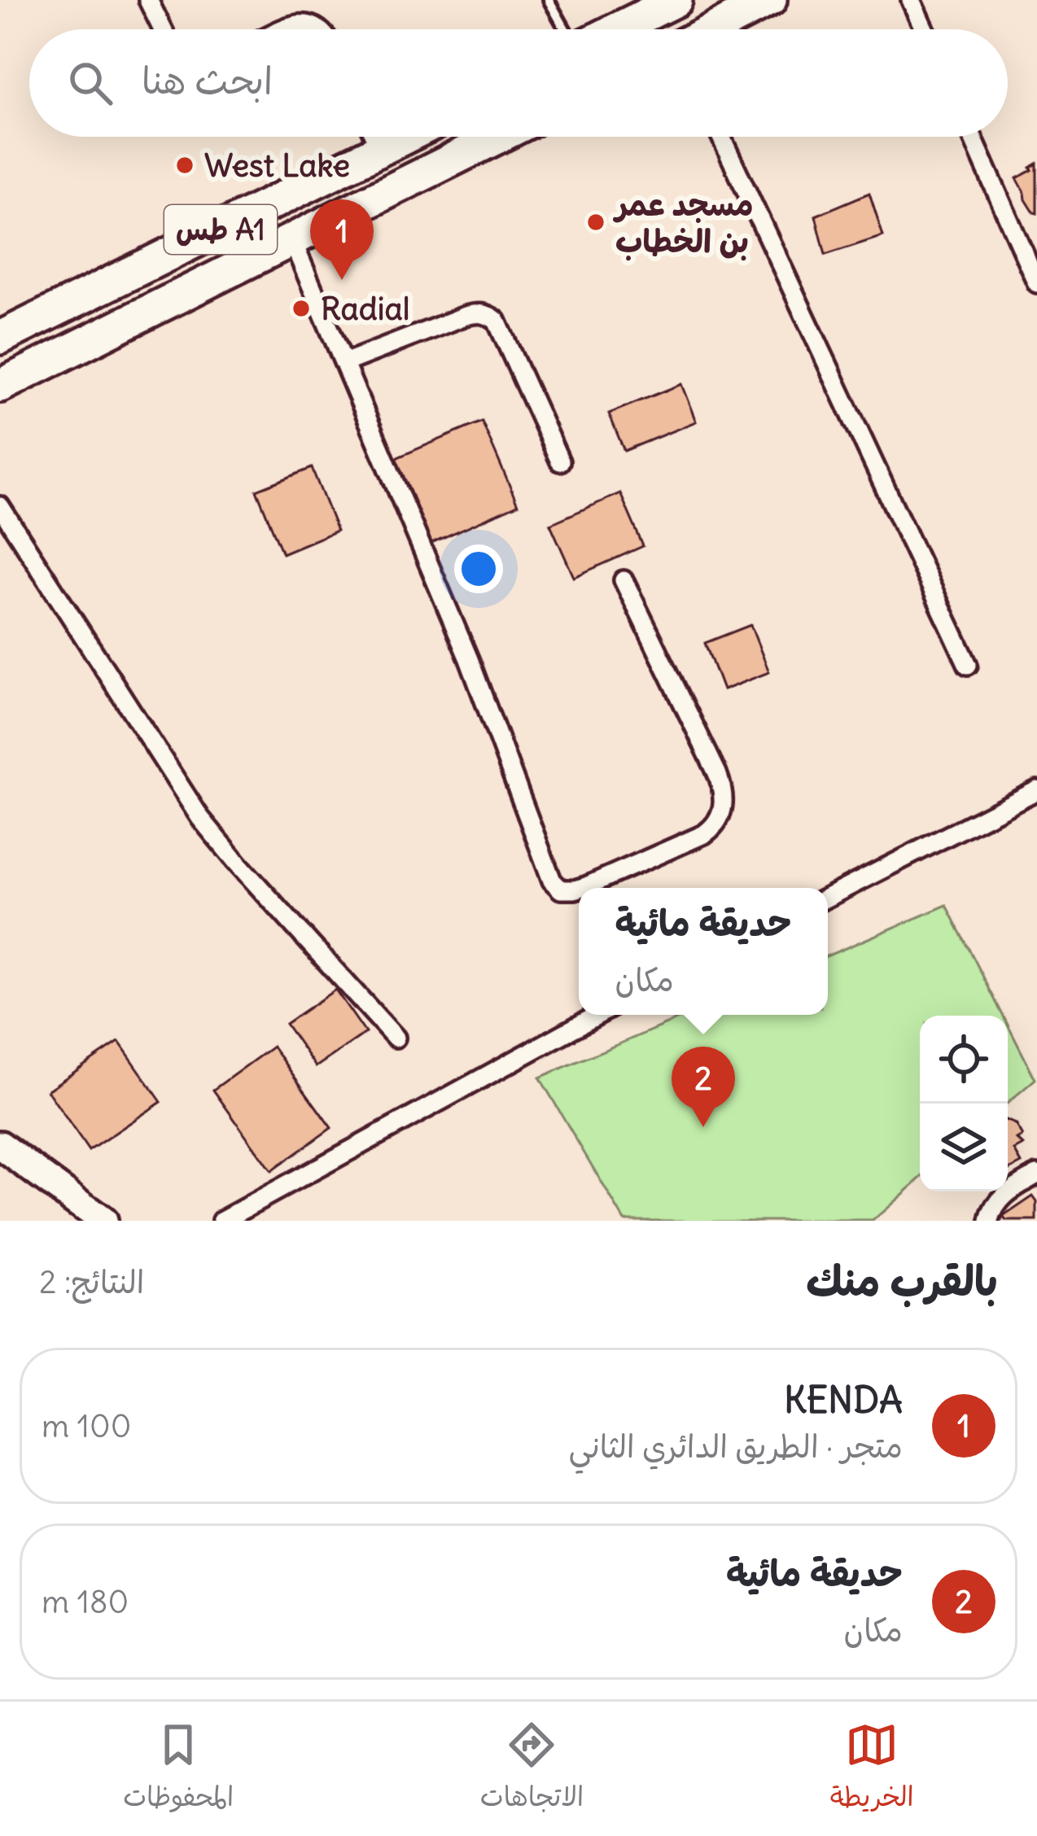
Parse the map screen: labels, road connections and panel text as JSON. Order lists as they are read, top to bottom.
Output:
{
  "streets": {
    "highway": ["طس A1"]
  },
  "places": ["West Lake", "مسجد عمر بن الخطاب", "Radial"],
  "page": {
    "search": "ابحث هنا",
    "pins": ["1", "2"],
    "popup": ["حديقة مائية", "مكان"],
    "heading": ["بالقرب منك", "النتائج: 2"],
    "list": [
      {
        "mark": "1",
        "name": "KENDA",
        "note": "متجر · الطريق الدائري الثاني",
        "value": "100 m"
      },
      {
        "mark": "2",
        "name": "حديقة مائية",
        "note": "مكان",
        "value": "180 m"
      }
    ],
    "nav": ["الخريطة", "الاتجاهات", "المحفوظات"]
  }
}
